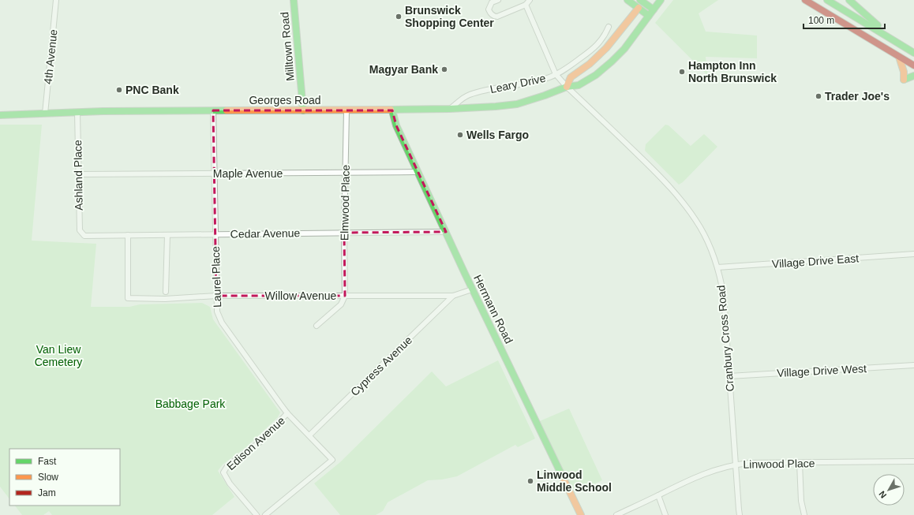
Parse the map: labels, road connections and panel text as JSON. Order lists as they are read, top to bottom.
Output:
{
  "streets": {
    "main road": ["Milltown Road", "Georges Road", "Hermann Road"],
    "street": [
      "4th Avenue",
      "Leary Drive",
      "Maple Avenue",
      "Ashland Place",
      "Elmwood Place",
      "Cedar Avenue",
      "Village Drive East",
      "Laurel Place",
      "Willow Avenue",
      "Cranbury Cross Road",
      "Cypress Avenue",
      "Village Drive West",
      "Edison Avenue",
      "Linwood Place"
    ]
  },
  "crossings": [
    ["Milltown Road", "Georges Road"],
    ["4th Avenue", "Georges Road"],
    ["Leary Drive", "Georges Road"],
    ["Leary Drive", "Cranbury Cross Road"],
    ["Georges Road", "Ashland Place"],
    ["Georges Road", "Elmwood Place"],
    ["Georges Road", "Laurel Place"],
    ["Georges Road", "Hermann Road"],
    ["Georges Road", "Cranbury Cross Road"],
    ["Maple Avenue", "Ashland Place"],
    ["Maple Avenue", "Elmwood Place"],
    ["Maple Avenue", "Laurel Place"],
    ["Maple Avenue", "Hermann Road"],
    ["Ashland Place", "Cedar Avenue"],
    ["Elmwood Place", "Cedar Avenue"],
    ["Elmwood Place", "Willow Avenue"],
    ["Cedar Avenue", "Laurel Place"],
    ["Cedar Avenue", "Willow Avenue"],
    ["Cedar Avenue", "Hermann Road"],
    ["Village Drive East", "Cranbury Cross Road"],
    ["Laurel Place", "Willow Avenue"],
    ["Laurel Place", "Cypress Avenue"],
    ["Laurel Place", "Edison Avenue"],
    ["Willow Avenue", "Hermann Road"],
    ["Willow Avenue", "Cypress Avenue"],
    ["Cranbury Cross Road", "Village Drive West"],
    ["Cranbury Cross Road", "Linwood Place"]
  ],
  "parks": ["Van Liew Cemetery", "Babbage Park"],
  "places": [
    "Brunswick Shopping Center",
    "Magyar Bank",
    "Hampton Inn North Brunswick",
    "PNC Bank",
    "Trader Joe's",
    "Wells Fargo",
    "Linwood Middle School"
  ],
  "legend": ["Fast", "Slow", "Jam"],
  "scale_bar": "100 m",
  "north": "bottom left"
}
